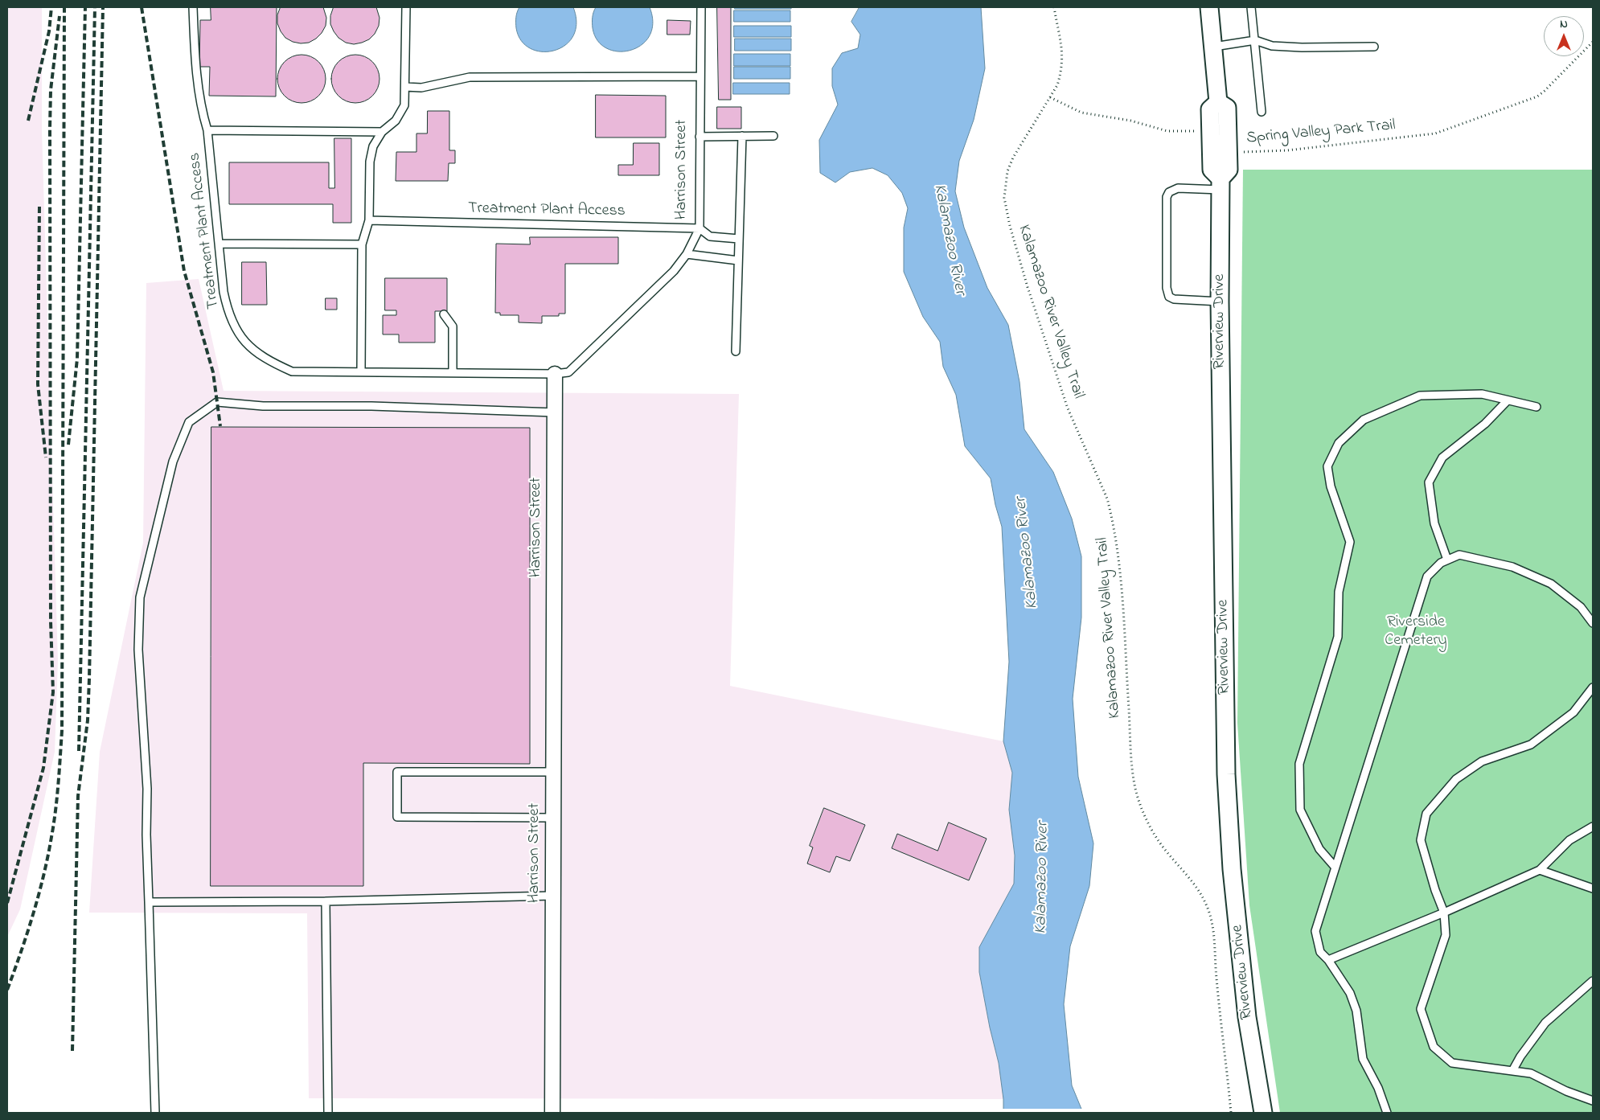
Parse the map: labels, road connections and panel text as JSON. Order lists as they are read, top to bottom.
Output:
{
  "streets": {
    "street": ["Harrison Street", "Riverview Drive"],
    "lane": ["Treatment Plant Access"],
    "path": ["Spring Valley Park Trail", "Kalamazoo River Valley Trail"]
  },
  "crossings": [
    ["Spring Valley Park Trail", "Riverview Drive"],
    ["Harrison Street", "Treatment Plant Access"]
  ],
  "water": ["Kalamazoo River"],
  "parks": ["Riverside Cemetery"],
  "north": "top"
}
